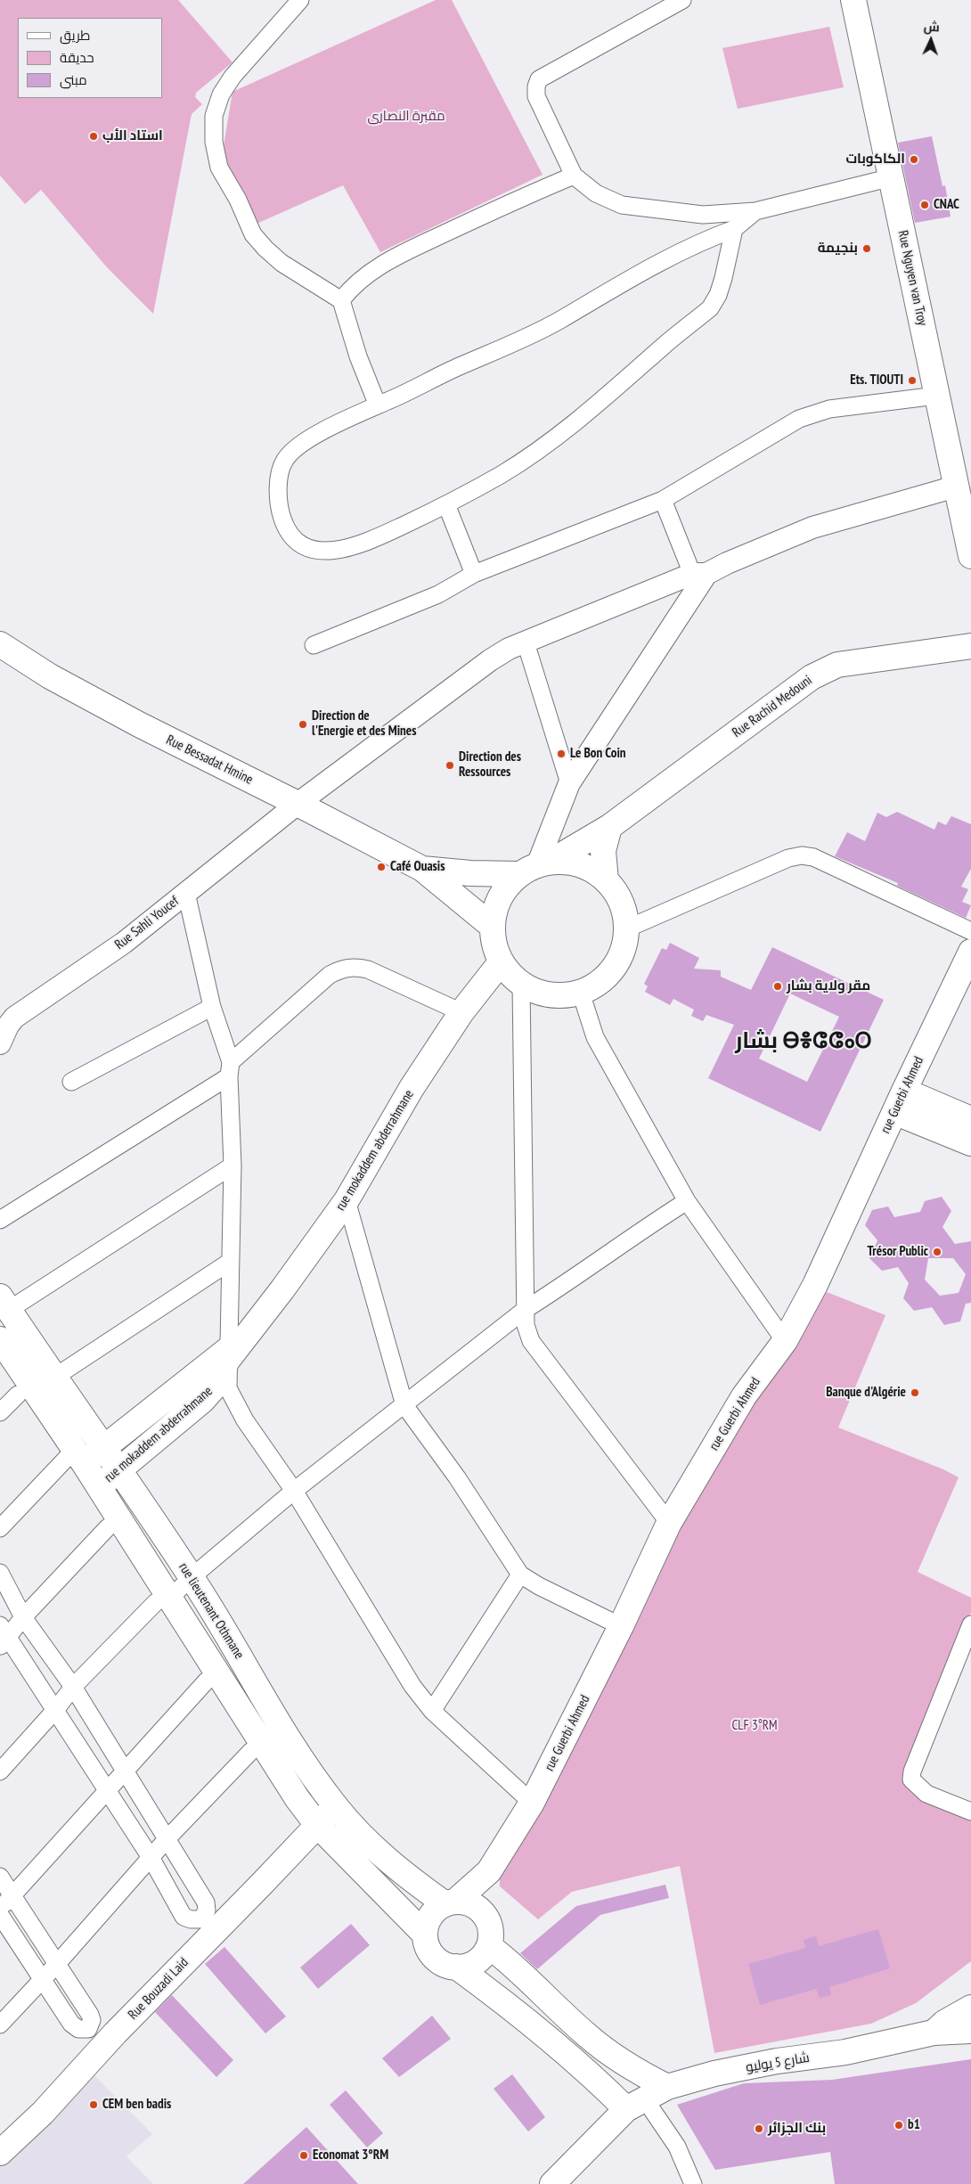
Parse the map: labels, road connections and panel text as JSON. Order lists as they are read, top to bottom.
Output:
{
  "streets": {
    "main road": [
      "Rue Nguyen van Troy",
      "Rue Rachid Medouni",
      "Rue Bessadat Hmine",
      "rue Guerbi Ahmed",
      "rue mokaddem abderrahmane",
      "rue lieutenant Othmane",
      "Rue Bouzadi Laid",
      "شارع 5 يوليو"
    ],
    "street": ["Rue Sahli Youcef"]
  },
  "crossings": [
    ["Rue Nguyen van Troy", "Rue Sahli Youcef"],
    ["Rue Rachid Medouni", "Rue Bessadat Hmine"],
    ["Rue Rachid Medouni", "rue mokaddem abderrahmane"],
    ["Rue Bessadat Hmine", "Rue Sahli Youcef"],
    ["Rue Bessadat Hmine", "rue mokaddem abderrahmane"],
    ["rue mokaddem abderrahmane", "rue lieutenant Othmane"],
    ["rue lieutenant Othmane", "Rue Bouzadi Laid"]
  ],
  "districts": ["بشار ⴱⴻⵛⵛⴰⵔ"],
  "parks": ["مقبرة النصارى", "CLF 3°RM"],
  "places": [
    "استاد الأب",
    "الكاكوبات",
    "CNAC",
    "بنجيمة",
    "Ets. TIOUTI",
    "Direction de l'Energie et des Mines",
    "Le Bon Coin",
    "Direction des Ressources",
    "Café Ouasis",
    "مقر ولاية بشار",
    "Trésor Public",
    "Banque d'Algérie",
    "CEM ben badis",
    "b1",
    "بنك الجزائر",
    "Economat 3°RM"
  ],
  "legend": ["طريق", "حديقة", "مبنى"],
  "north": "top"
}
